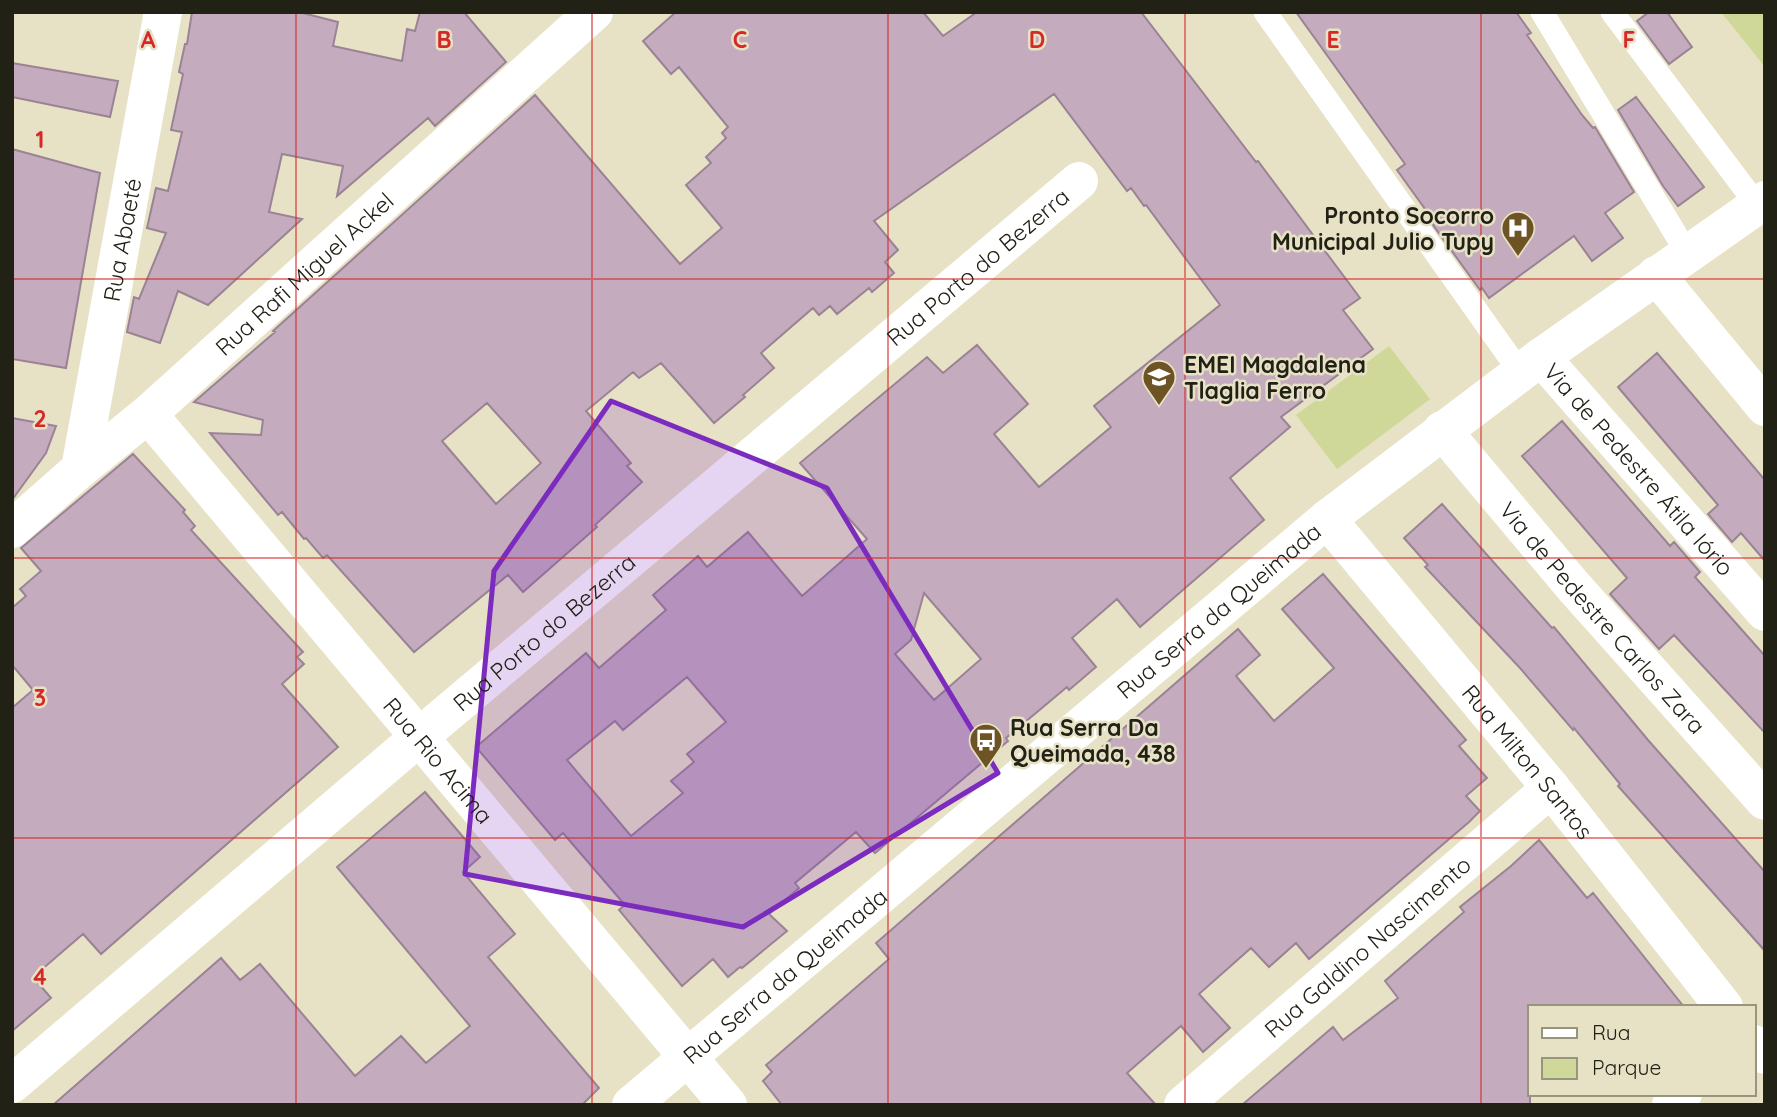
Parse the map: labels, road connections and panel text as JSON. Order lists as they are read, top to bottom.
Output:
{
  "streets": {
    "street": [
      "Rua Abaeté",
      "Rua Porto do Bezerra",
      "Rua Rafi Miguel Ackel",
      "Via de Pedestre Átila Iório",
      "Rua Serra da Queimada",
      "Via de Pedestre Carlos Zara",
      "Rua Rio Acima",
      "Rua Milton Santos",
      "Rua Galdino Nascimento"
    ]
  },
  "crossings": [
    ["Rua Abaeté", "Rua Rafi Miguel Ackel"],
    ["Rua Porto do Bezerra", "Rua Rio Acima"],
    ["Rua Rafi Miguel Ackel", "Rua Rio Acima"],
    ["Via de Pedestre Átila Iório", "Rua Serra da Queimada"],
    ["Rua Serra da Queimada", "Via de Pedestre Carlos Zara"],
    ["Rua Serra da Queimada", "Rua Rio Acima"],
    ["Rua Serra da Queimada", "Rua Milton Santos"],
    ["Rua Milton Santos", "Rua Galdino Nascimento"]
  ],
  "places": {
    "hospital": ["Pronto Socorro Municipal Julio Tupy"],
    "school or university": ["EMEI Magdalena Tlaglia Ferro"],
    "bus stop": ["Rua Serra Da Queimada, 438"]
  },
  "legend": ["Rua", "Parque"],
  "grid": {
    "columns": [
      "A",
      "B",
      "C",
      "D",
      "E",
      "F"
    ],
    "rows": [
      "1",
      "2",
      "3",
      "4"
    ]
  }
}
